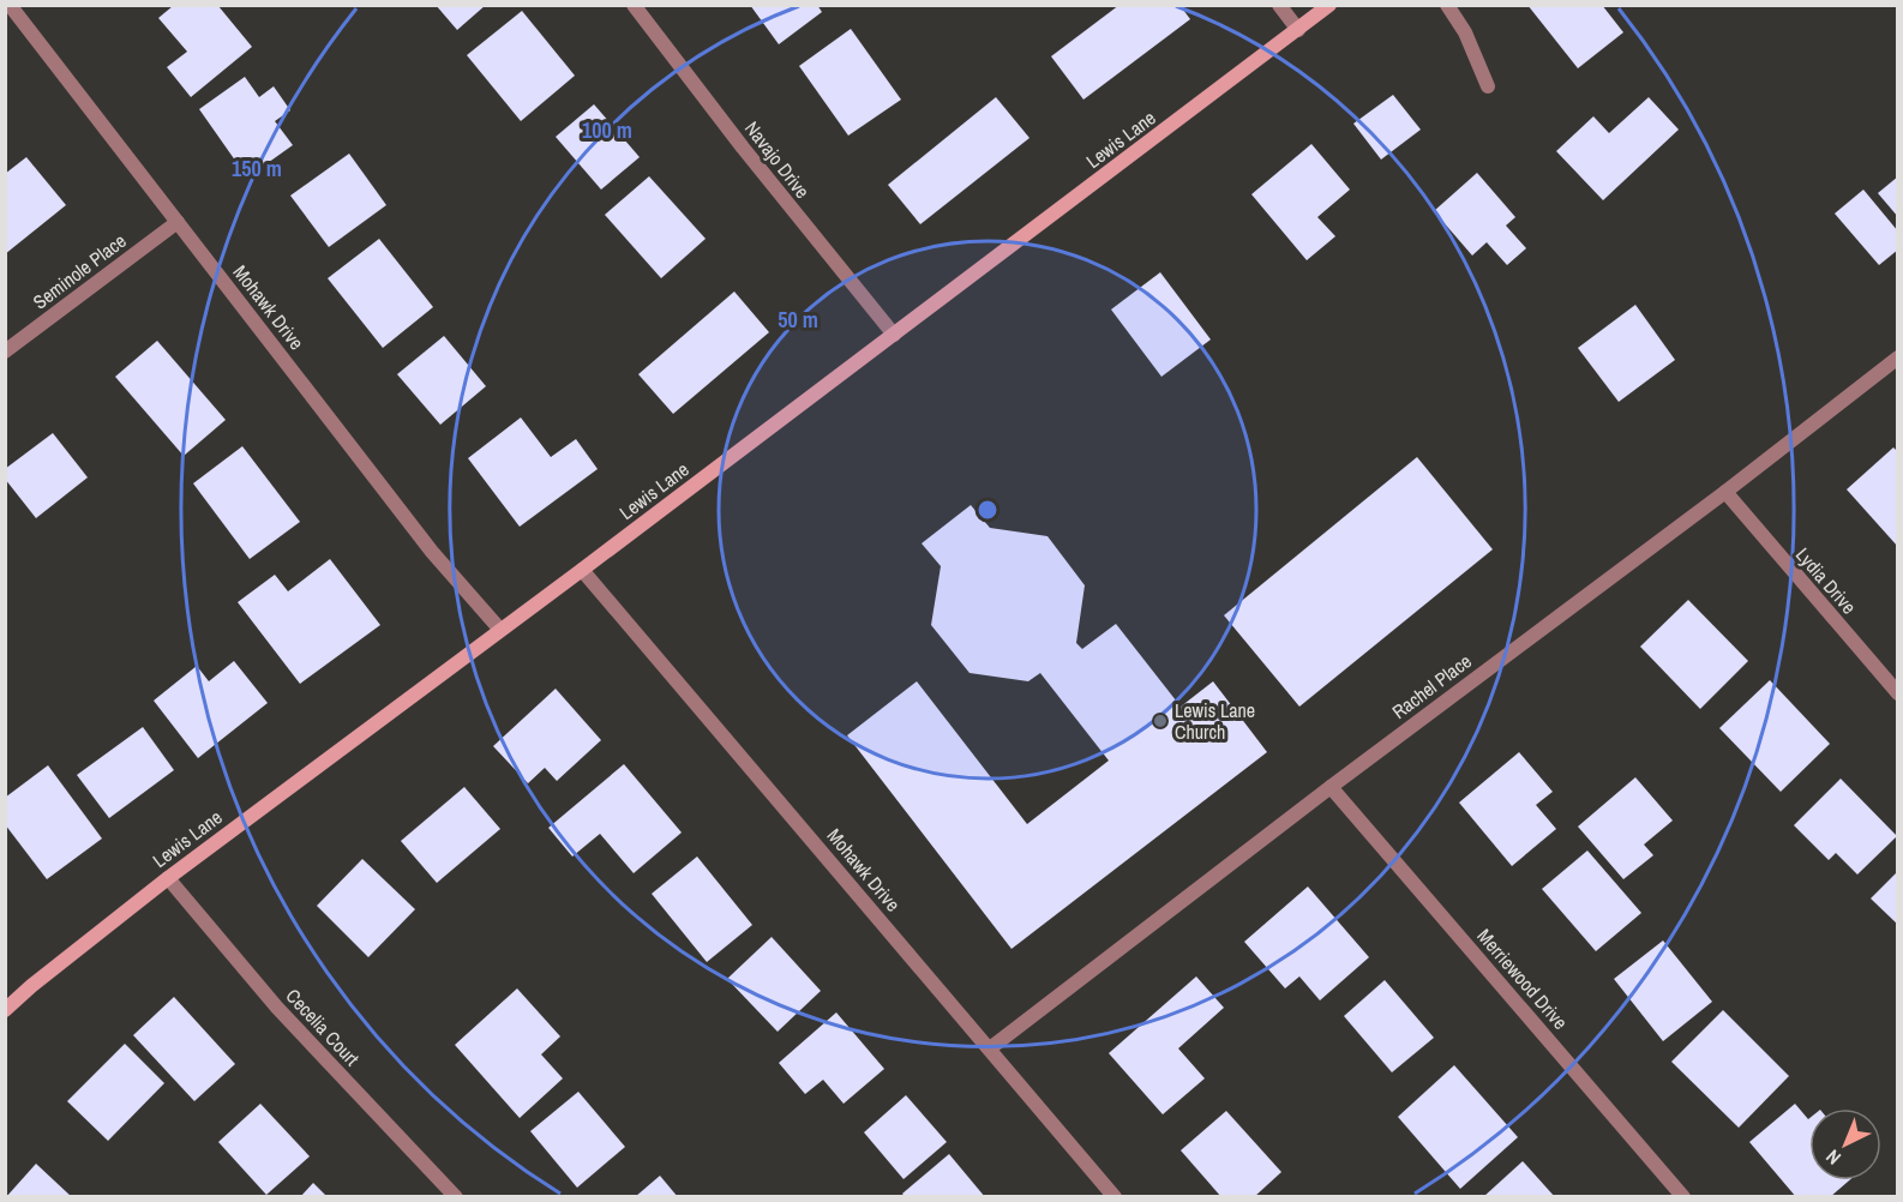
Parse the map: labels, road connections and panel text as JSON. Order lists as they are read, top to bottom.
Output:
{
  "streets": {
    "street": [
      "Lewis Lane",
      "Navajo Drive",
      "Seminole Place",
      "Mohawk Drive",
      "Lydia Drive",
      "Rachel Place",
      "Merriewood Drive",
      "Cecelia Court"
    ]
  },
  "crossings": [
    ["Lewis Lane", "Navajo Drive"],
    ["Lewis Lane", "Mohawk Drive"],
    ["Lewis Lane", "Cecelia Court"],
    ["Seminole Place", "Mohawk Drive"],
    ["Mohawk Drive", "Rachel Place"],
    ["Lydia Drive", "Rachel Place"],
    ["Rachel Place", "Merriewood Drive"]
  ],
  "places": ["Lewis Lane Church"],
  "north": "bottom left",
  "rings": ["100 m", "150 m", "50 m"]
}
